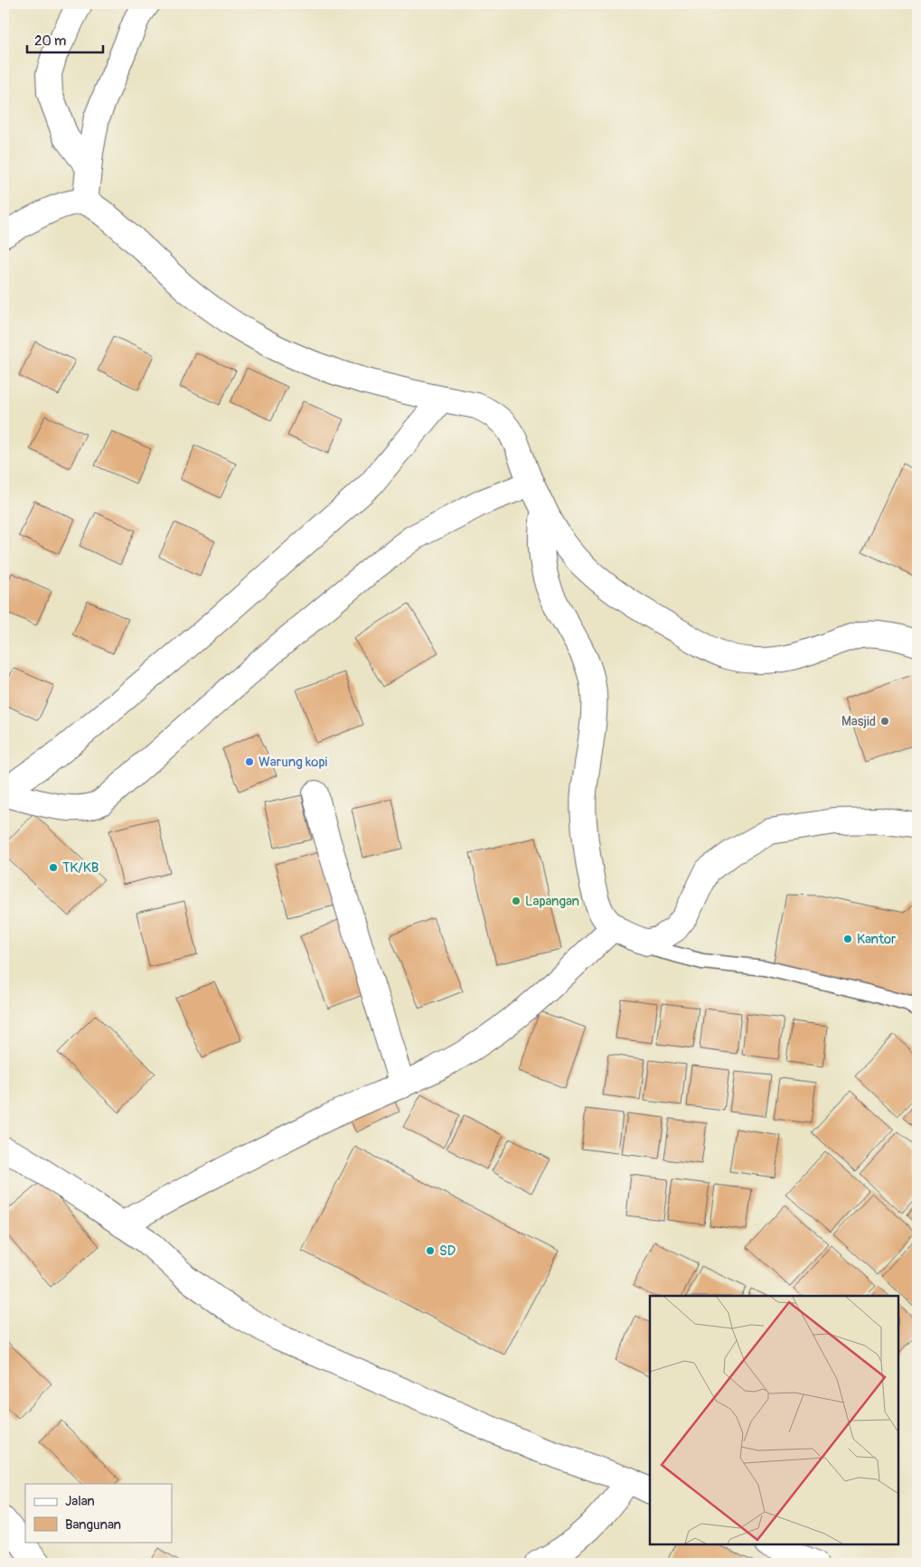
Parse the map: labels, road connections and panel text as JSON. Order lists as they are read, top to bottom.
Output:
{
  "places": [
    "Masjid",
    "Warung kopi",
    "TK/KB",
    "Lapangan",
    "Kantor",
    "SD"
  ],
  "legend": ["Jalan", "Bangunan"],
  "scale_bar": "20 m"
}
